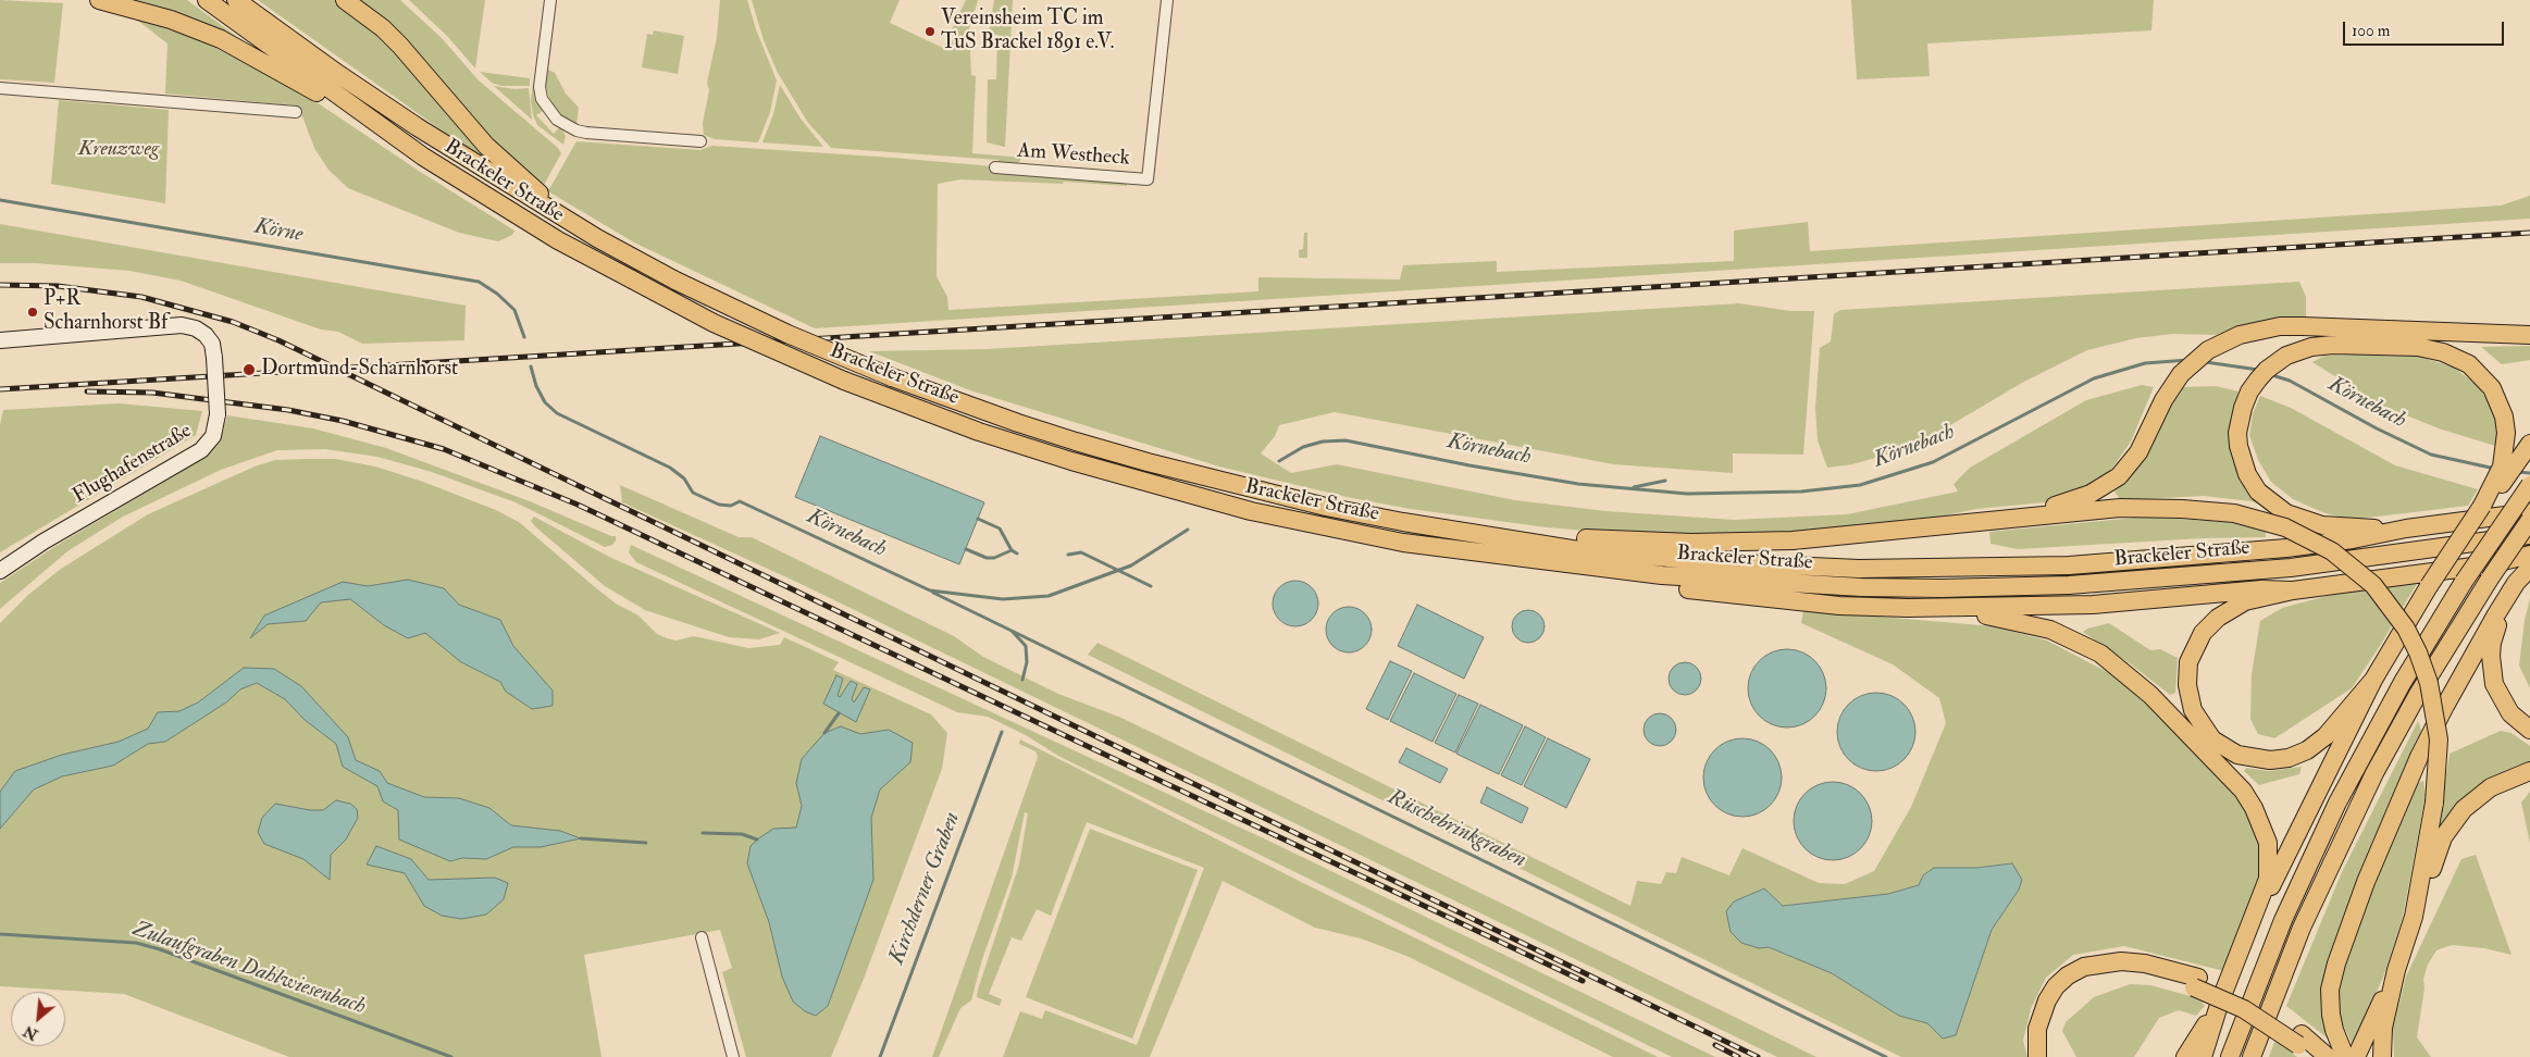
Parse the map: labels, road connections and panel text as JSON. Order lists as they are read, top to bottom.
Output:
{
  "streets": {
    "highway": ["Brackeler Straße"],
    "main road": ["Flughafenstraße"],
    "street": ["Am Westheck"]
  },
  "water": [
    "Körne",
    "Körnebach",
    "Rüschebrinkgraben",
    "Kirchderner Graben",
    "Zulaufgraben Dahlwiesenbach"
  ],
  "parks": ["Kreuzweg"],
  "places": ["Vereinsheim TC im TuS Brackel 1891 e.V.", "P+R Scharnhorst Bf", "Dortmund-Scharnhorst"],
  "scale_bar": "100 m",
  "north": "bottom left"
}
